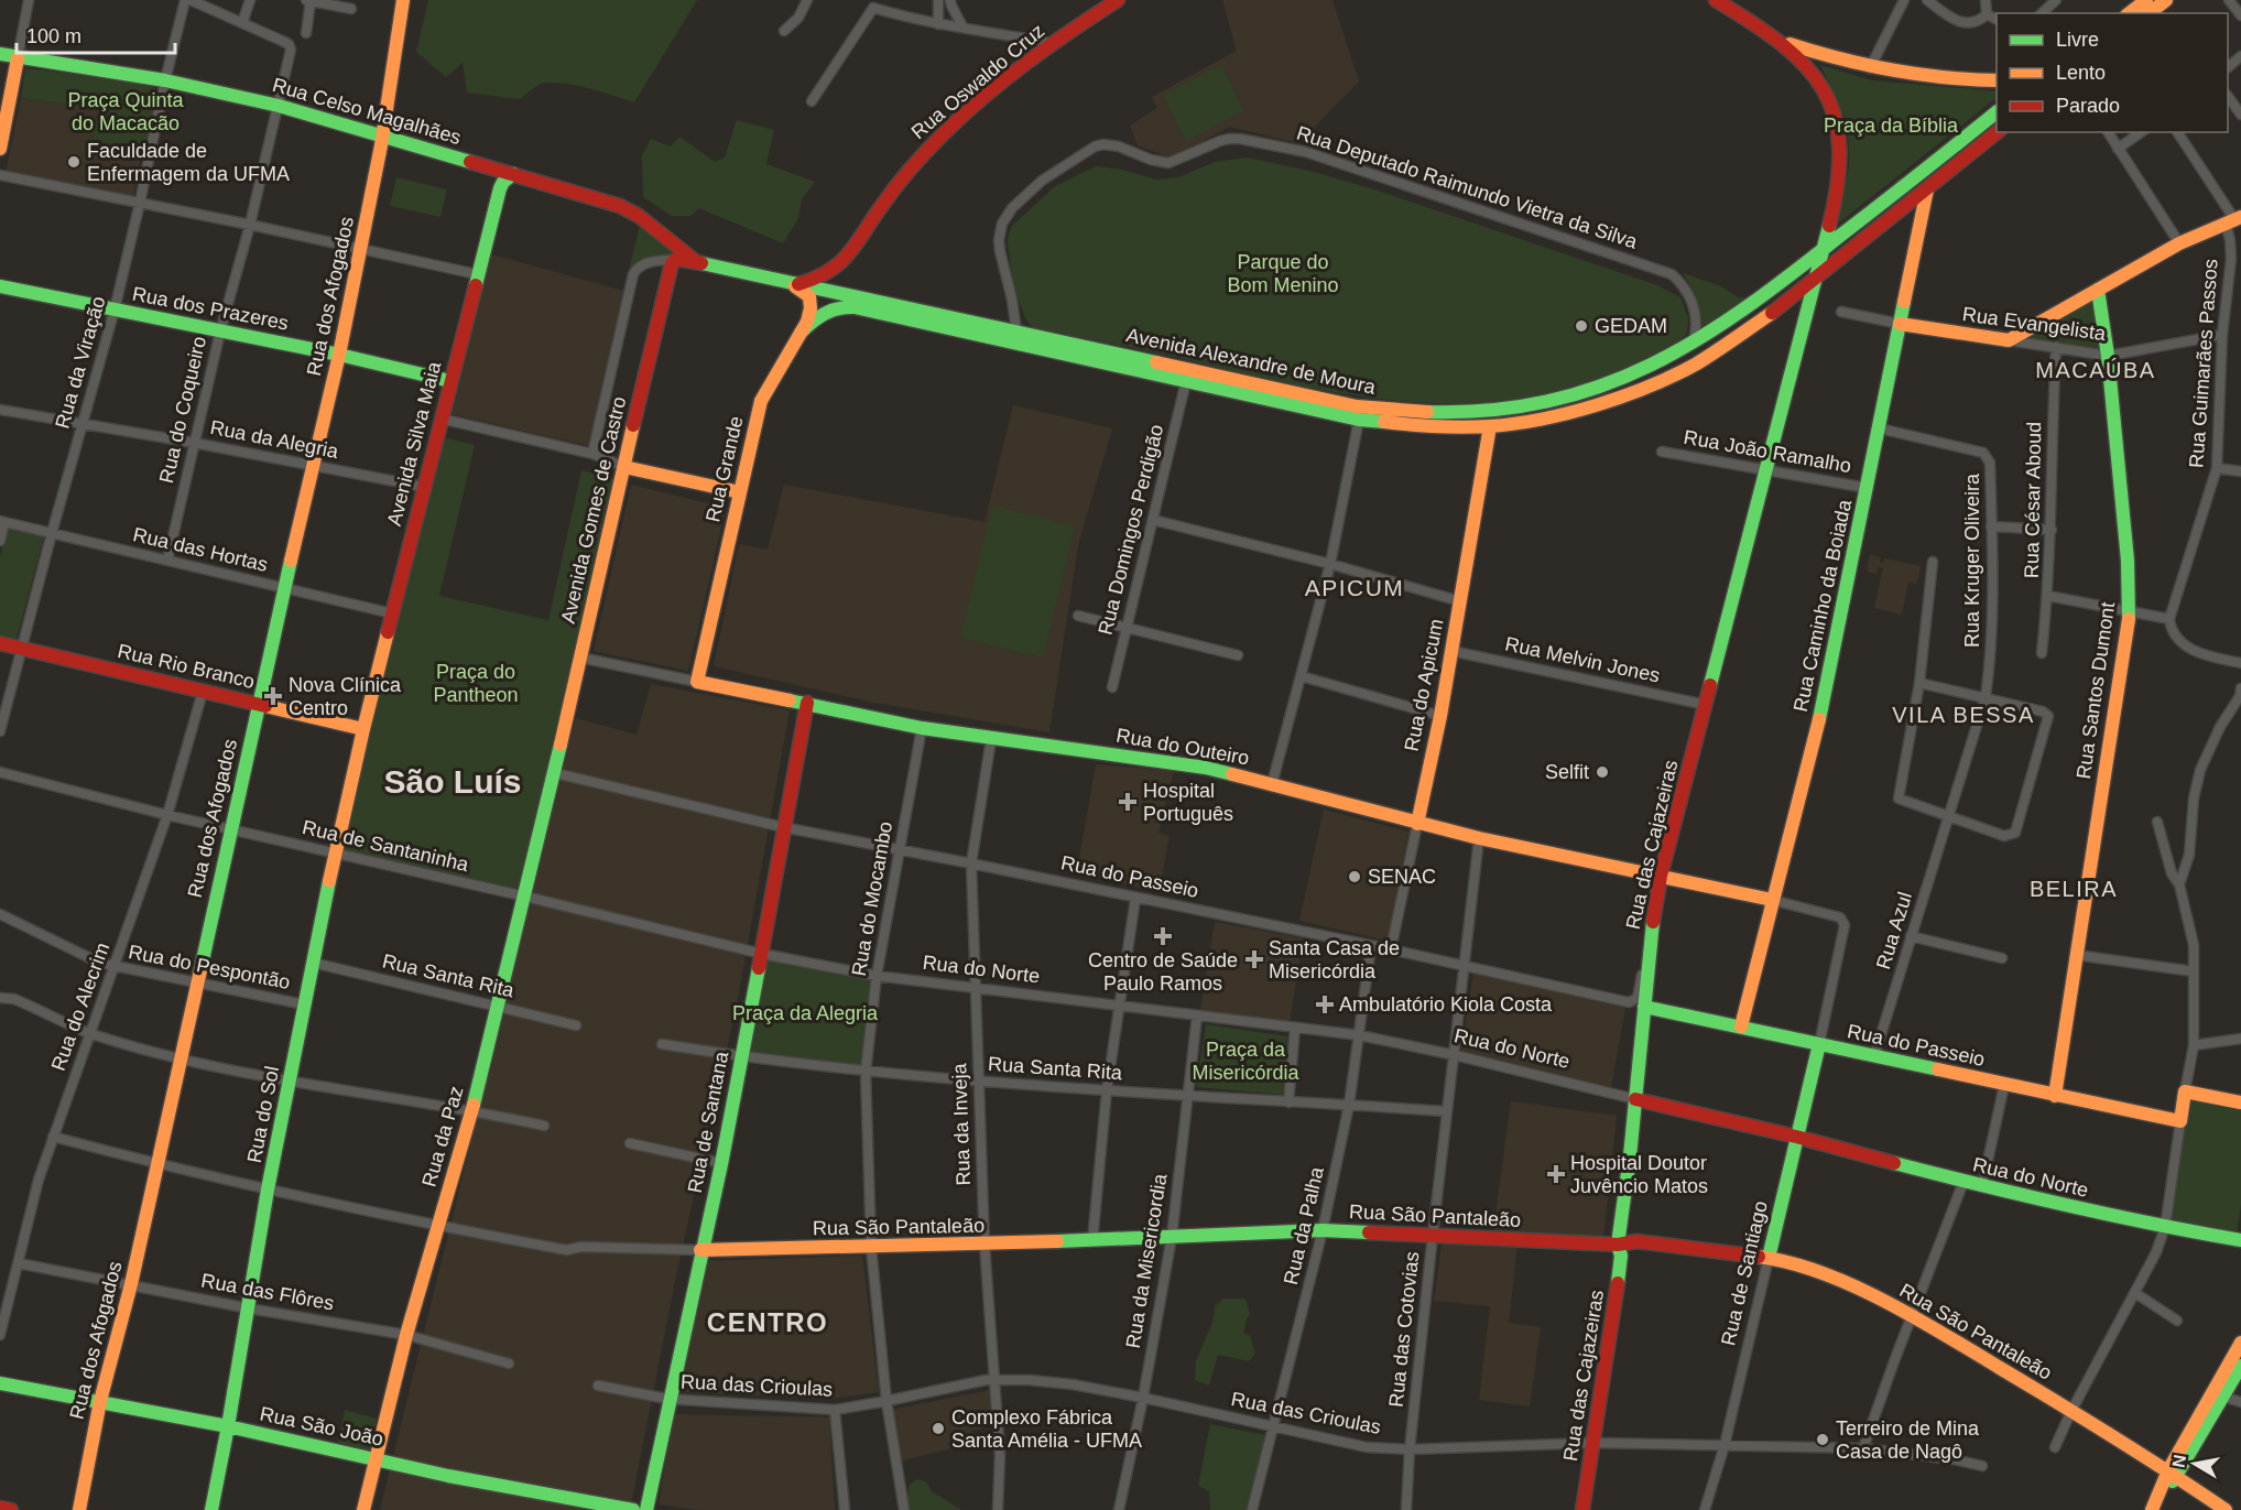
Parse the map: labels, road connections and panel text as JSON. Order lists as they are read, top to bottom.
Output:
{
  "streets": {
    "street": [
      "Rua Oswaldo Cruz",
      "Rua Celso Magalhães",
      "Rua Deputado Raimundo Vietra da Silva",
      "Rua dos Afogados",
      "Rua dos Prazeres",
      "Rua Evangelista",
      "Avenida Alexandre de Moura",
      "Rua da Viração",
      "Rua Guimarães Passos",
      "Rua do Coqueiro",
      "Rua da Alegria",
      "Avenida Silva Maia",
      "Rua João Ramalho",
      "Rua Grande",
      "Rua César Aboud",
      "Avenida Gomes de Castro",
      "Rua Domingos Perdigão",
      "Rua das Hortas",
      "Rua Kruger Oliveira",
      "Rua Caminho da Boiada",
      "Rua Melvin Jones",
      "Rua Rio Branco",
      "Rua do Apicum",
      "Rua Santos Dumont",
      "Rua do Outeiro",
      "Rua das Cajazeiras",
      "Rua de Santaninha",
      "Rua do Passeio",
      "Rua do Mocambo",
      "Rua Azul",
      "Rua do Pespontão",
      "Rua do Norte",
      "Rua Santa Rita",
      "Rua do Alecrim",
      "Rua do Sol",
      "Rua de Santana",
      "Rua da Inveja",
      "Rua da Paz",
      "Rua São Pantaleão",
      "Rua da Palha",
      "Rua da Misericordia",
      "Rua de Santiago",
      "Rua das Flôres",
      "Rua das Cotovias",
      "Rua das Crioulas",
      "Rua São João"
    ]
  },
  "crossings": [
    ["Rua Oswaldo Cruz", "Avenida Alexandre de Moura"],
    ["Rua Oswaldo Cruz", "Rua Grande"],
    ["Rua Celso Magalhães", "Rua dos Afogados"],
    ["Rua Celso Magalhães", "Avenida Alexandre de Moura"],
    ["Rua Celso Magalhães", "Rua da Viração"],
    ["Rua Celso Magalhães", "Rua do Coqueiro"],
    ["Rua Celso Magalhães", "Avenida Silva Maia"],
    ["Rua Deputado Raimundo Vietra da Silva", "Avenida Alexandre de Moura"],
    ["Rua dos Afogados", "Rua dos Prazeres"],
    ["Rua dos Afogados", "Rua da Alegria"],
    ["Rua dos Afogados", "Rua das Hortas"],
    ["Rua dos Afogados", "Rua Rio Branco"],
    ["Rua dos Afogados", "Rua de Santaninha"],
    ["Rua dos Afogados", "Rua do Pespontão"],
    ["Rua dos Afogados", "Rua São Pantaleão"],
    ["Rua dos Afogados", "Rua das Flôres"],
    ["Rua dos Afogados", "Rua São João"],
    ["Rua dos Prazeres", "Rua da Viração"],
    ["Rua dos Prazeres", "Rua do Coqueiro"],
    ["Rua dos Prazeres", "Avenida Silva Maia"],
    ["Rua Evangelista", "Rua Guimarães Passos"],
    ["Rua Evangelista", "Rua César Aboud"],
    ["Rua Evangelista", "Rua Caminho da Boiada"],
    ["Rua Evangelista", "Rua Santos Dumont"],
    ["Avenida Alexandre de Moura", "Rua Grande"],
    ["Avenida Alexandre de Moura", "Avenida Gomes de Castro"],
    ["Avenida Alexandre de Moura", "Rua Domingos Perdigão"],
    ["Avenida Alexandre de Moura", "Rua Caminho da Boiada"],
    ["Avenida Alexandre de Moura", "Rua do Apicum"],
    ["Avenida Alexandre de Moura", "Rua das Cajazeiras"],
    ["Rua da Viração", "Rua da Alegria"],
    ["Rua da Viração", "Rua das Hortas"],
    ["Rua da Viração", "Rua Rio Branco"],
    ["Rua do Coqueiro", "Rua da Alegria"],
    ["Rua do Coqueiro", "Rua das Hortas"],
    ["Rua da Alegria", "Avenida Silva Maia"],
    ["Avenida Silva Maia", "Rua das Hortas"],
    ["Avenida Silva Maia", "Rua Rio Branco"],
    ["Avenida Silva Maia", "Rua do Sol"],
    ["Rua João Ramalho", "Rua Caminho da Boiada"],
    ["Rua João Ramalho", "Rua das Cajazeiras"],
    ["Rua Grande", "Rua do Outeiro"],
    ["Avenida Gomes de Castro", "Rua do Outeiro"],
    ["Avenida Gomes de Castro", "Rua do Passeio"],
    ["Avenida Gomes de Castro", "Rua da Paz"],
    ["Rua Kruger Oliveira", "Rua Caminho da Boiada"],
    ["Rua Kruger Oliveira", "Rua Azul"],
    ["Rua Caminho da Boiada", "Rua do Outeiro"],
    ["Rua Caminho da Boiada", "Rua do Passeio"],
    ["Rua Melvin Jones", "Rua do Apicum"],
    ["Rua Melvin Jones", "Rua das Cajazeiras"],
    ["Rua Rio Branco", "Rua do Alecrim"],
    ["Rua Rio Branco", "Rua do Sol"],
    ["Rua do Apicum", "Rua do Outeiro"],
    ["Rua do Apicum", "Rua do Passeio"],
    ["Rua Santos Dumont", "Rua do Passeio"],
    ["Rua do Outeiro", "Rua das Cajazeiras"],
    ["Rua do Outeiro", "Rua do Mocambo"],
    ["Rua do Outeiro", "Rua de Santana"],
    ["Rua do Outeiro", "Rua da Inveja"],
    ["Rua do Outeiro", "Rua das Cotovias"],
    ["Rua das Cajazeiras", "Rua do Passeio"],
    ["Rua das Cajazeiras", "Rua do Norte"],
    ["Rua das Cajazeiras", "Rua São Pantaleão"],
    ["Rua das Cajazeiras", "Rua das Crioulas"],
    ["Rua de Santaninha", "Rua do Norte"],
    ["Rua de Santaninha", "Rua do Alecrim"],
    ["Rua de Santaninha", "Rua do Sol"],
    ["Rua de Santaninha", "Rua de Santana"],
    ["Rua de Santaninha", "Rua da Paz"],
    ["Rua do Passeio", "Rua do Mocambo"],
    ["Rua do Passeio", "Rua Azul"],
    ["Rua do Passeio", "Rua de Santana"],
    ["Rua do Passeio", "Rua da Inveja"],
    ["Rua do Passeio", "Rua da Paz"],
    ["Rua do Passeio", "Rua da Palha"],
    ["Rua do Passeio", "Rua de Santiago"],
    ["Rua do Passeio", "Rua das Cotovias"],
    ["Rua do Mocambo", "Rua do Norte"],
    ["Rua do Mocambo", "Rua Santa Rita"],
    ["Rua do Mocambo", "Rua São Pantaleão"],
    ["Rua do Mocambo", "Rua das Crioulas"],
    ["Rua do Pespontão", "Rua do Alecrim"],
    ["Rua do Pespontão", "Rua do Sol"],
    ["Rua do Norte", "Rua de Santana"],
    ["Rua do Norte", "Rua da Inveja"],
    ["Rua do Norte", "Rua da Palha"],
    ["Rua do Norte", "Rua da Misericordia"],
    ["Rua do Norte", "Rua de Santiago"],
    ["Rua do Norte", "Rua das Cotovias"],
    ["Rua Santa Rita", "Rua do Sol"],
    ["Rua Santa Rita", "Rua de Santana"],
    ["Rua Santa Rita", "Rua da Inveja"],
    ["Rua Santa Rita", "Rua da Paz"],
    ["Rua Santa Rita", "Rua da Palha"],
    ["Rua Santa Rita", "Rua da Misericordia"],
    ["Rua Santa Rita", "Rua das Cotovias"],
    ["Rua do Alecrim", "Rua São Pantaleão"],
    ["Rua do Alecrim", "Rua das Flôres"],
    ["Rua do Sol", "Rua São Pantaleão"],
    ["Rua do Sol", "Rua das Flôres"],
    ["Rua do Sol", "Rua São João"],
    ["Rua de Santana", "Rua São Pantaleão"],
    ["Rua de Santana", "Rua das Crioulas"],
    ["Rua da Inveja", "Rua São Pantaleão"],
    ["Rua da Inveja", "Rua das Crioulas"],
    ["Rua da Paz", "Rua São Pantaleão"],
    ["Rua da Paz", "Rua das Flôres"],
    ["Rua da Paz", "Rua São João"],
    ["Rua São Pantaleão", "Rua da Palha"],
    ["Rua São Pantaleão", "Rua da Misericordia"],
    ["Rua São Pantaleão", "Rua de Santiago"],
    ["Rua São Pantaleão", "Rua das Cotovias"],
    ["Rua da Palha", "Rua das Crioulas"],
    ["Rua da Misericordia", "Rua das Crioulas"],
    ["Rua de Santiago", "Rua das Crioulas"],
    ["Rua das Cotovias", "Rua das Crioulas"]
  ],
  "districts": [
    "MACAÚBA",
    "APICUM",
    "VILA BESSA",
    "São Luís",
    "BELIRA",
    "CENTRO"
  ],
  "parks": [
    "Praça Quinta do Macacão",
    "Praça da Bíblia",
    "Parque do Bom Menino",
    "Praça do Pantheon",
    "Praça da Alegria",
    "Praça da Misericórdia"
  ],
  "places": {
    "other": [
      "Faculdade de Enfermagem da UFMA",
      "GEDAM",
      "Selfit",
      "SENAC",
      "Complexo Fábrica Santa Amélia - UFMA",
      "Terreiro de Mina Casa de Nagô"
    ],
    "health": [
      "Nova Clínica Centro",
      "Hospital Português",
      "Centro de Saúde Paulo Ramos",
      "Santa Casa de Misericórdia",
      "Ambulatório Kiola Costa",
      "Hospital Doutor Juvêncio Matos"
    ]
  },
  "legend": ["Livre", "Lento", "Parado"],
  "scale_bar": "100 m",
  "north": "left"
}
